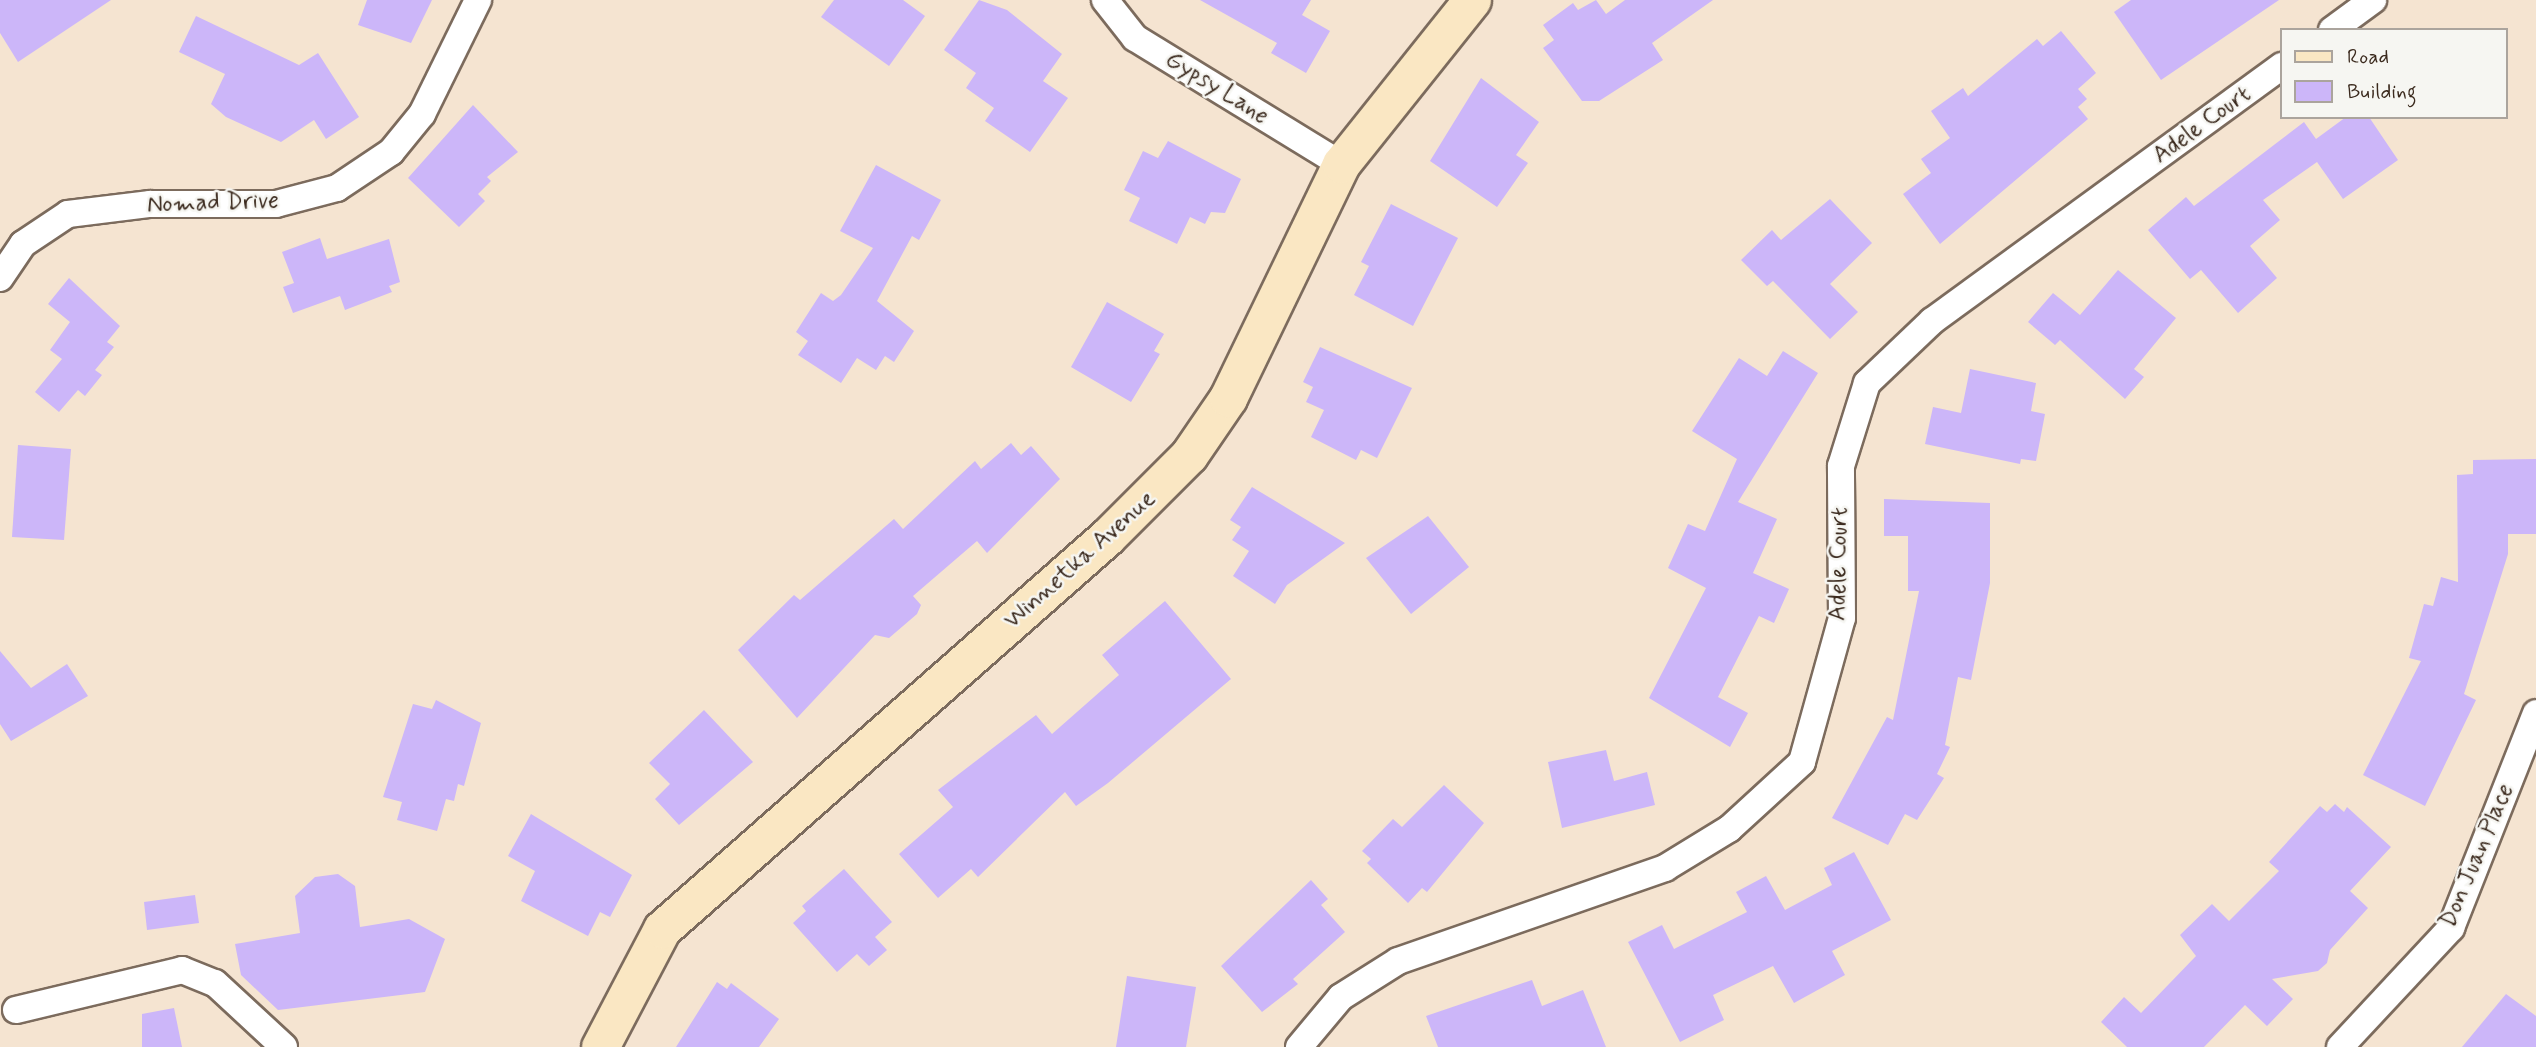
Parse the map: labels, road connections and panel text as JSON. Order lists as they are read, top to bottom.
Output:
{
  "streets": {
    "main road": ["Winnetka Avenue"],
    "street": [
      "Gypsy Lane",
      "Adele Court",
      "Nomad Drive",
      "Don Juan Place"
    ]
  },
  "crossings": [
    ["Gypsy Lane", "Winnetka Avenue"]
  ],
  "legend": ["Road", "Building"]
}
